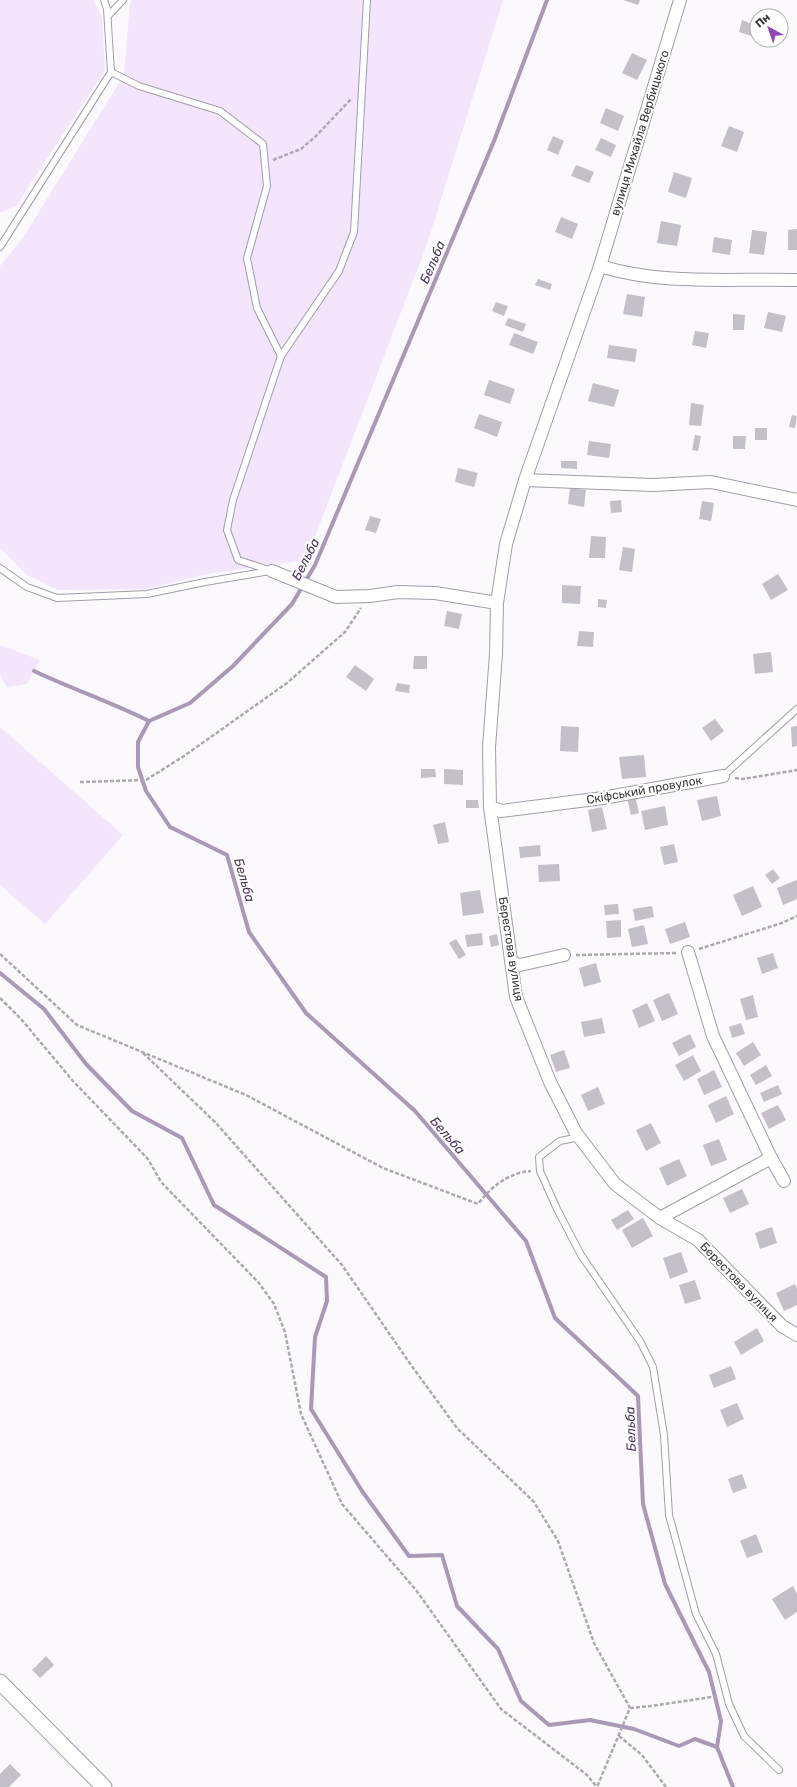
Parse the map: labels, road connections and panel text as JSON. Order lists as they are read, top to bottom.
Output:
{
  "streets": {
    "street": ["вулиця Михайла Вербицького", "Скіфський провулок", "Берестова вулиця"]
  },
  "crossings": [
    ["вулиця Михайла Вербицького", "Берестова вулиця"],
    ["Скіфський провулок", "Берестова вулиця"]
  ],
  "water": ["Бельба"],
  "north": "top left"
}
